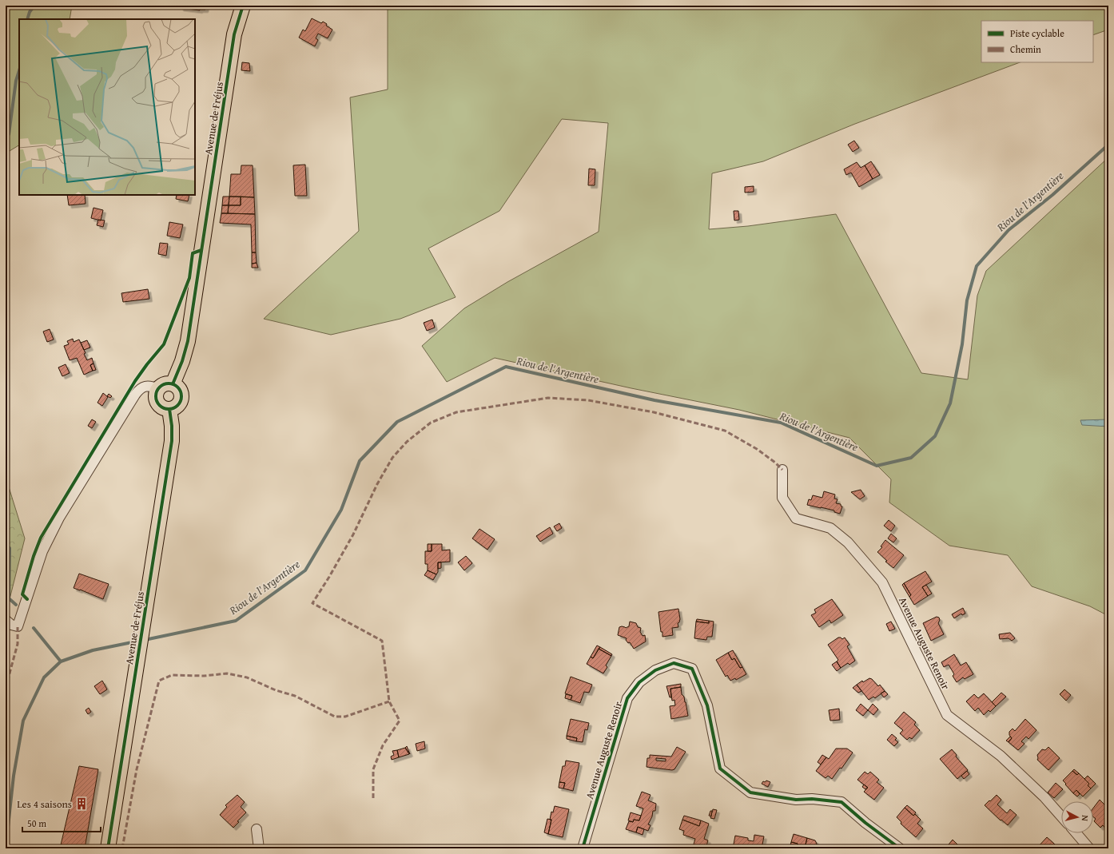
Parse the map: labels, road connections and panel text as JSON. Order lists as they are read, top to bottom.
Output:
{
  "streets": {
    "main road": ["Avenue de Fréjus"],
    "street": ["Avenue Auguste Renoir"]
  },
  "water": ["Riou de l'Argentière"],
  "places": {
    "building": ["Les 4 saisons"]
  },
  "legend": ["Piste cyclable", "Chemin"],
  "scale_bar": "50 m",
  "north": "right"
}
